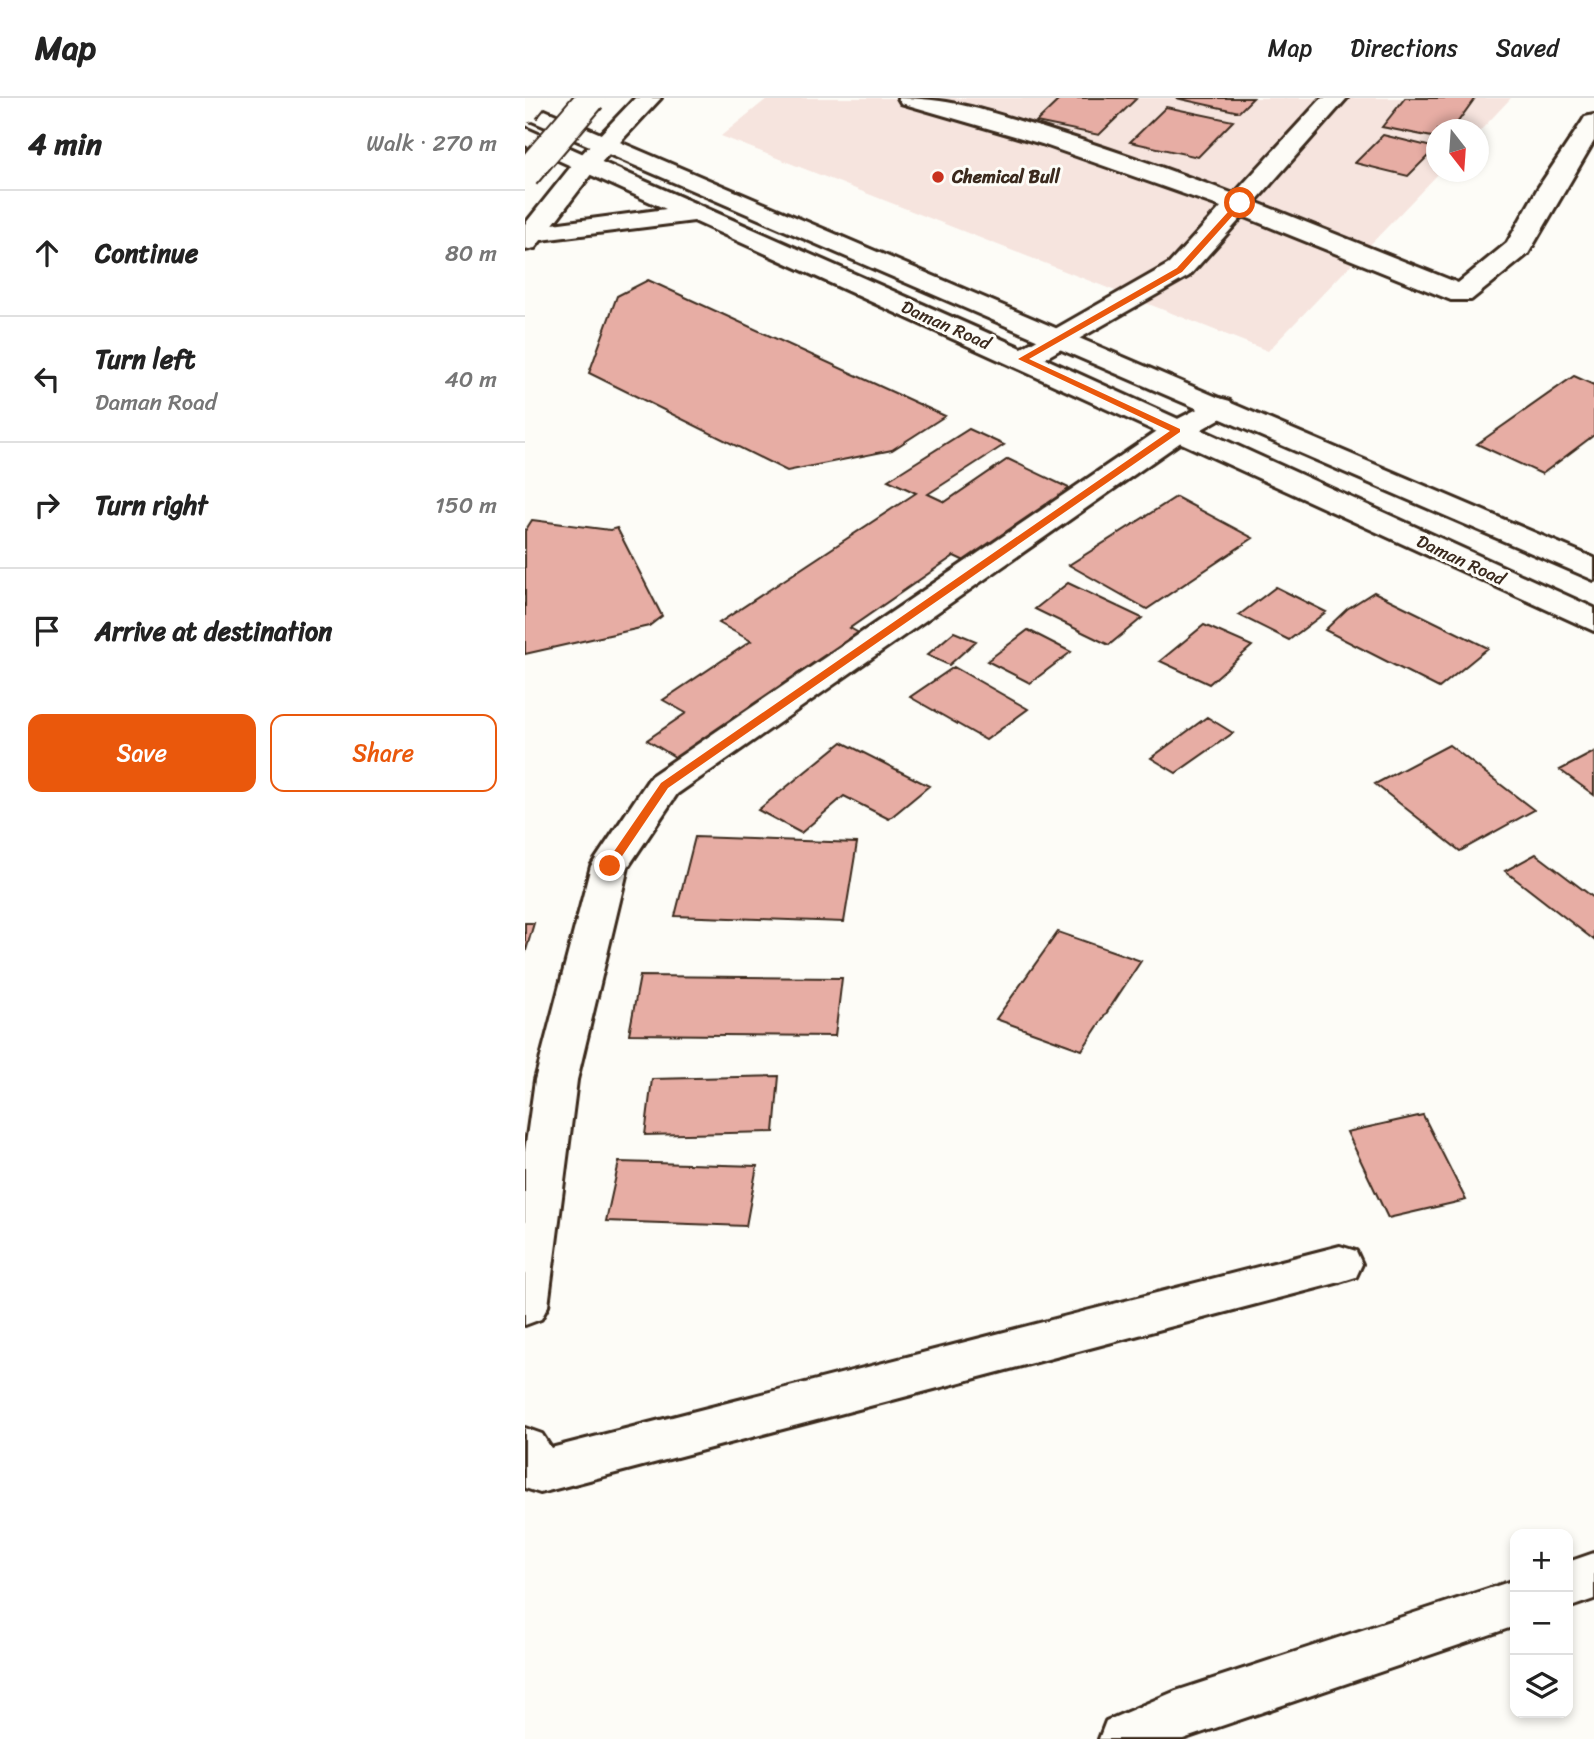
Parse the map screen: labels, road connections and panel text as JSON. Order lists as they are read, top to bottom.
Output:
{
  "streets": {
    "main road": ["Daman Road"]
  },
  "places": ["Chemical Bull"],
  "north": "bottom",
  "page": {
    "header": "Map",
    "nav": ["Map", "Directions", "Saved"],
    "heading": ["4 min", "Walk · 270 m"],
    "list": [
      ["Continue", "80 m"],
      ["Turn left", "Daman Road", "40 m"],
      ["Turn right", "150 m"],
      "Arrive at destination"
    ],
    "buttons": ["Save", "Share"],
    "map_buttons": ["+", "−"]
  }
}
